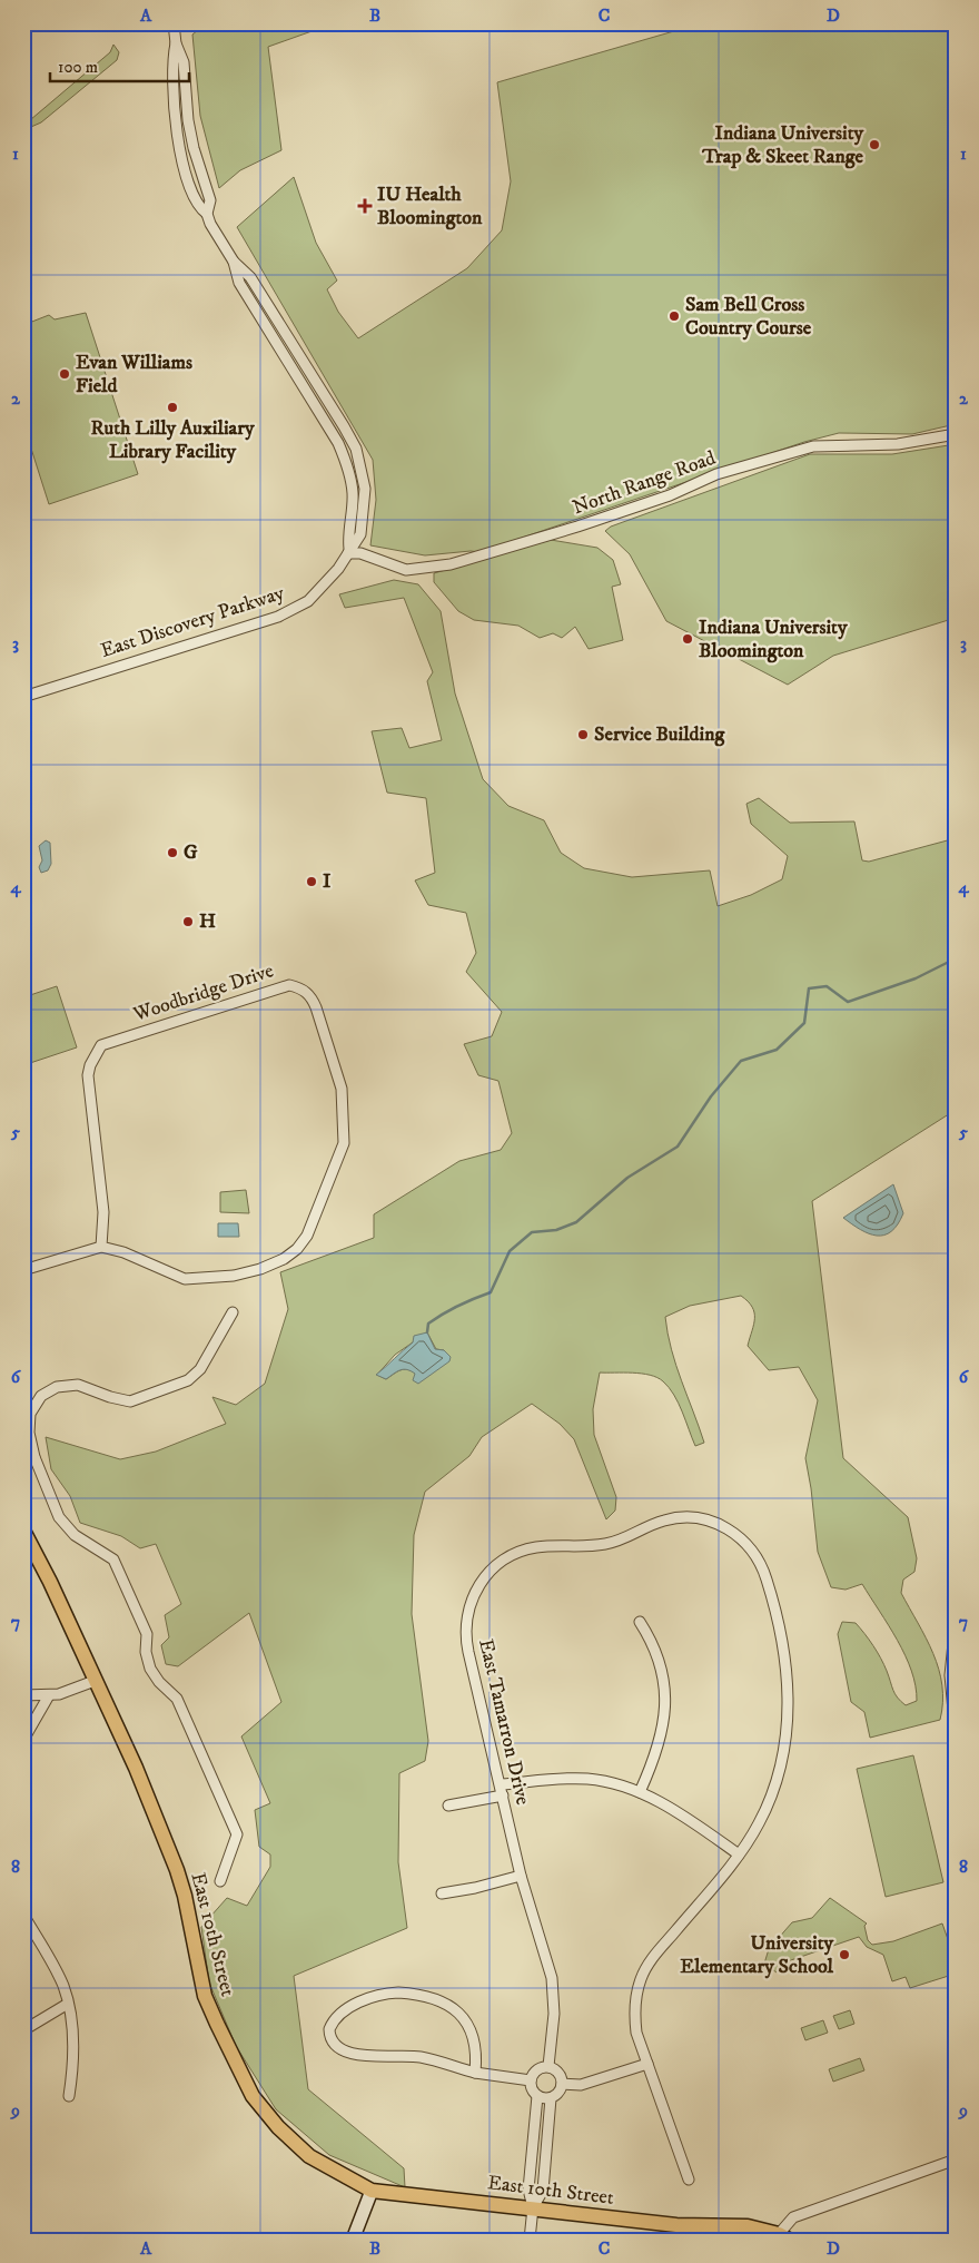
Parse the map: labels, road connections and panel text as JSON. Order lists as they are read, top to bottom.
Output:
{
  "streets": {
    "main road": ["East 10th Street"],
    "street": [
      "North Range Road",
      "East Discovery Parkway",
      "Woodbridge Drive",
      "East Tamarron Drive"
    ]
  },
  "crossings": [
    ["North Range Road", "East Discovery Parkway"]
  ],
  "places": {
    "other": [
      "Indiana University Trap & Skeet Range",
      "Sam Bell Cross Country Course",
      "Evan Williams Field",
      "Ruth Lilly Auxiliary Library Facility",
      "Indiana University Bloomington",
      "Service Building",
      "G",
      "I",
      "H",
      "University Elementary School"
    ],
    "health": ["IU Health Bloomington"]
  },
  "scale_bar": "100 m",
  "grid": {
    "columns": [
      "A",
      "B",
      "C",
      "D"
    ],
    "rows": [
      "1",
      "2",
      "3",
      "4",
      "5",
      "6",
      "7",
      "8",
      "9"
    ]
  }
}
